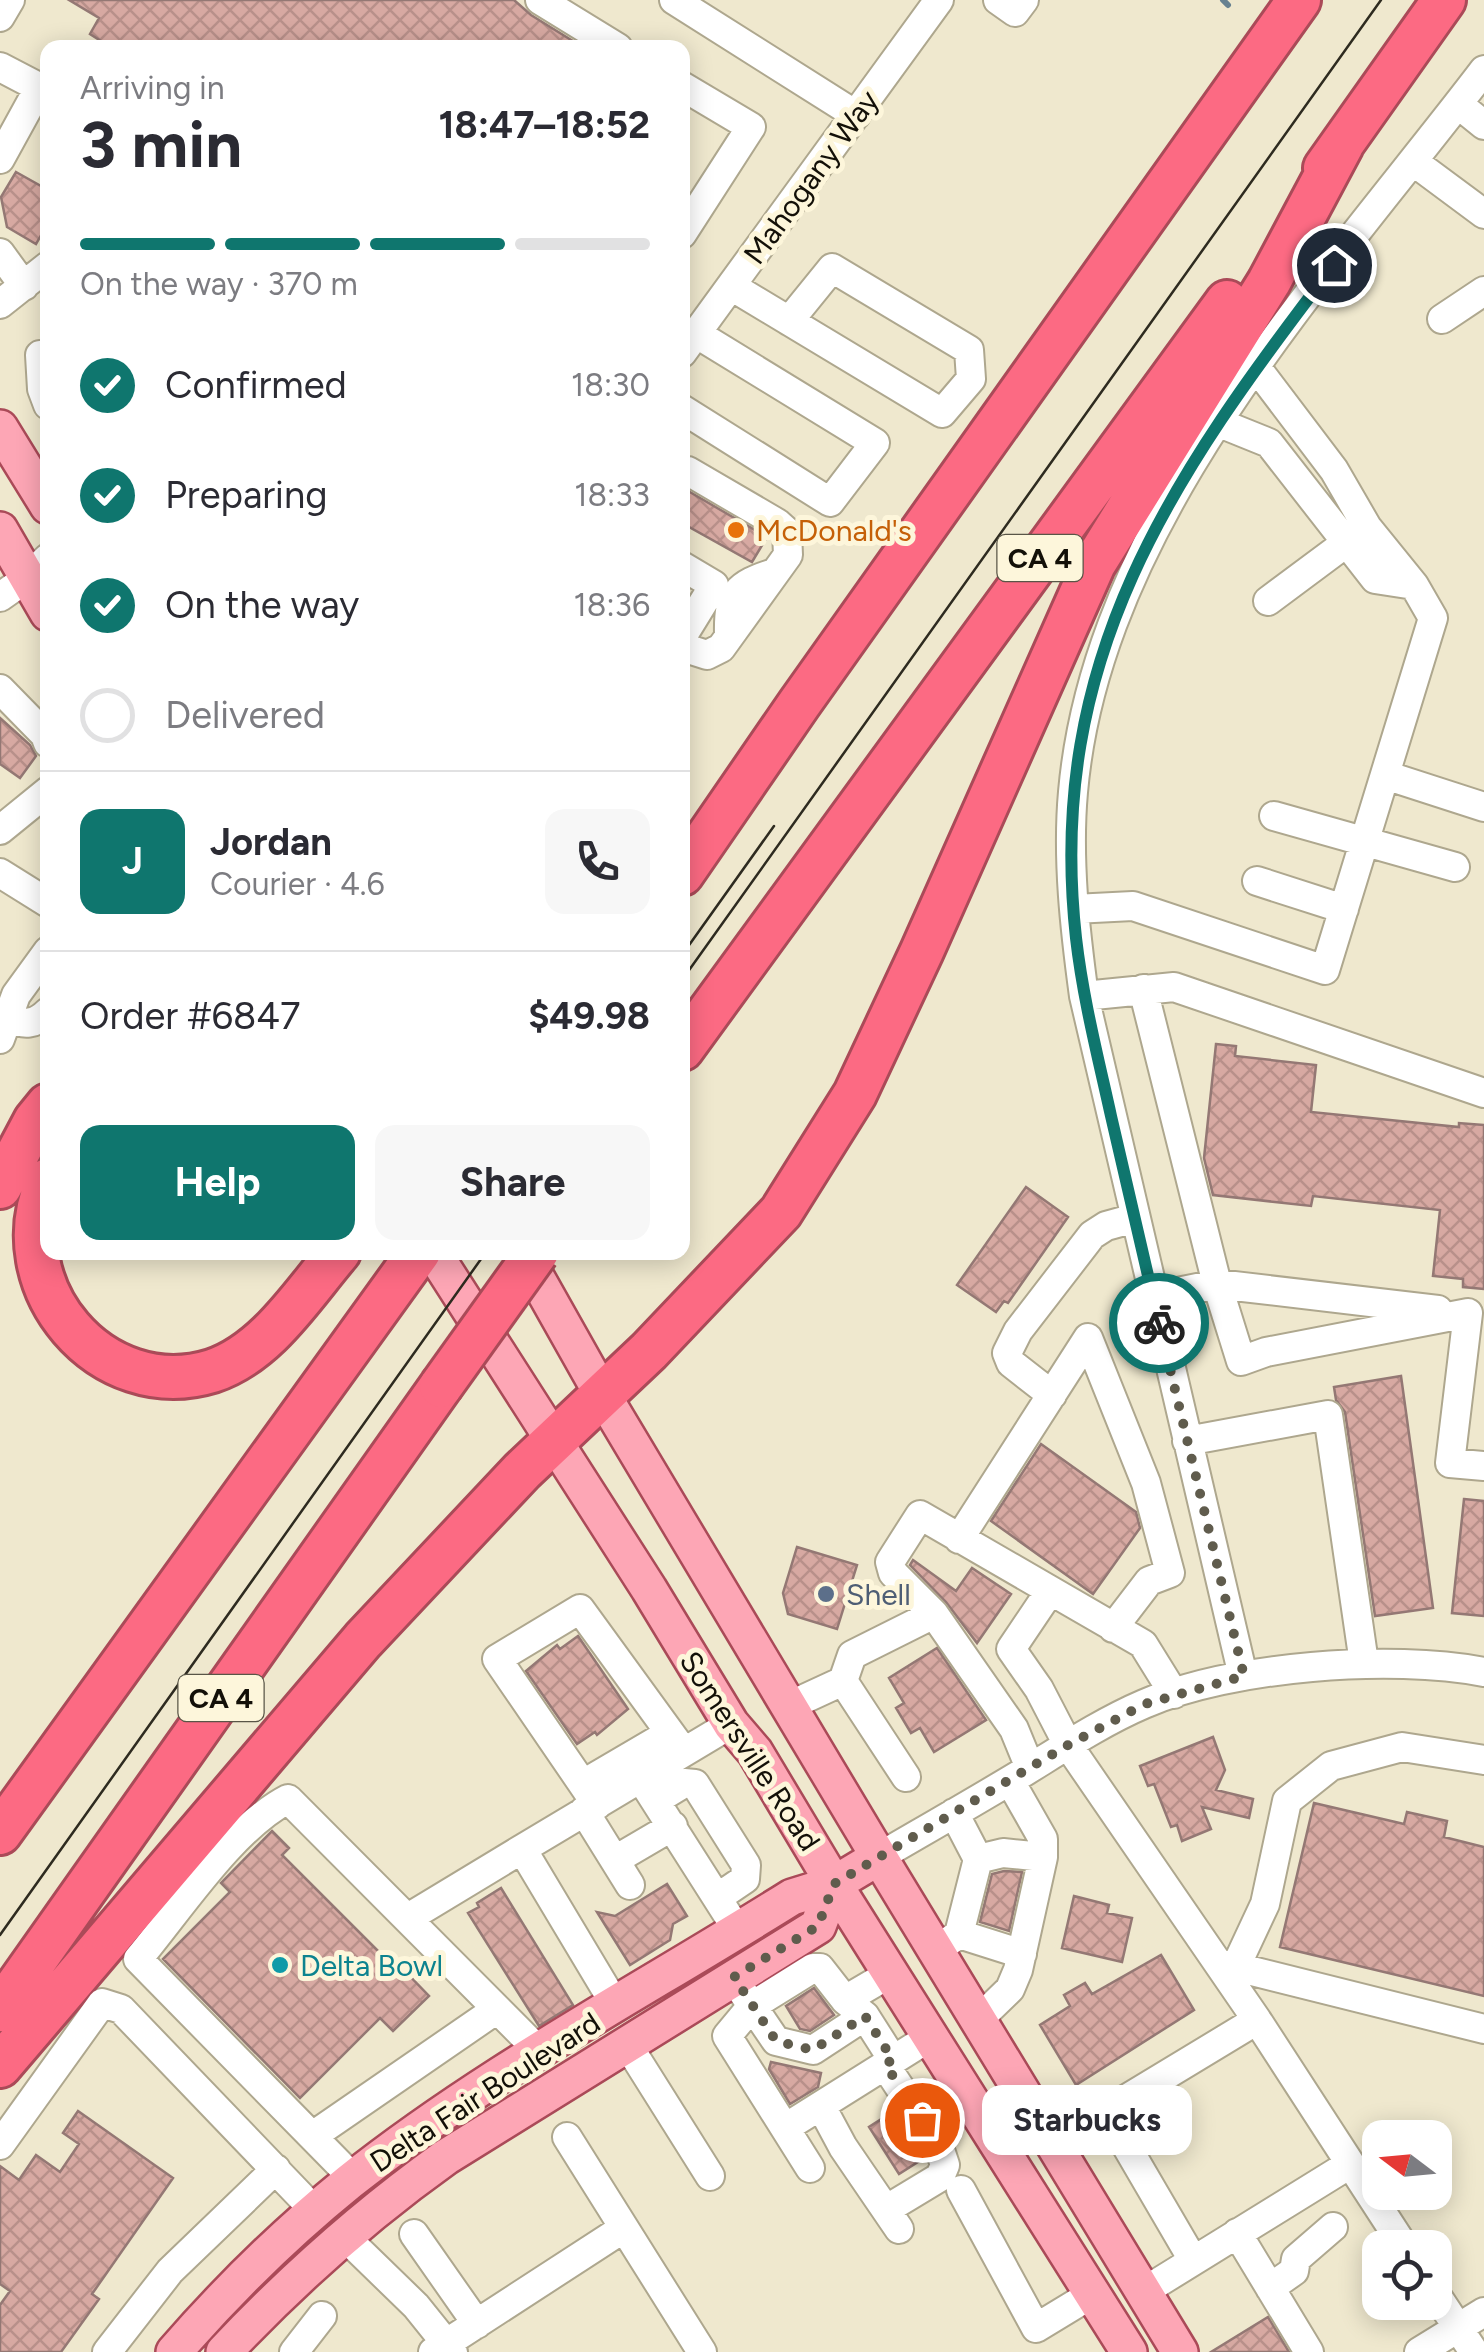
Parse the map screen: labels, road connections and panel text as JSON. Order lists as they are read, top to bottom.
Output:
{
  "streets": {
    "highway": ["CA 4"],
    "main road": ["Somersville Road", "Delta Fair Boulevard"],
    "street": ["Mahogany Way"]
  },
  "crossings": [
    ["Somersville Road", "Delta Fair Boulevard"]
  ],
  "places": [
    "McDonald's",
    "Shell",
    "Delta Bowl",
    "Starbucks"
  ],
  "north": "left",
  "page": {
    "heading": ["3 min", "Arriving in", "18:47–18:52"],
    "panel": [
      "Jordan",
      "Courier · 4.6",
      "Order #6847",
      "$49.98"
    ],
    "bar": "On the way · 370 m",
    "list": [
      ["Confirmed", "18:30"],
      ["Preparing", "18:33"],
      ["On the way", "18:36"],
      "Delivered"
    ],
    "round": "J",
    "buttons": ["Help", "Share"],
    "bubble": "Starbucks"
  }
}
